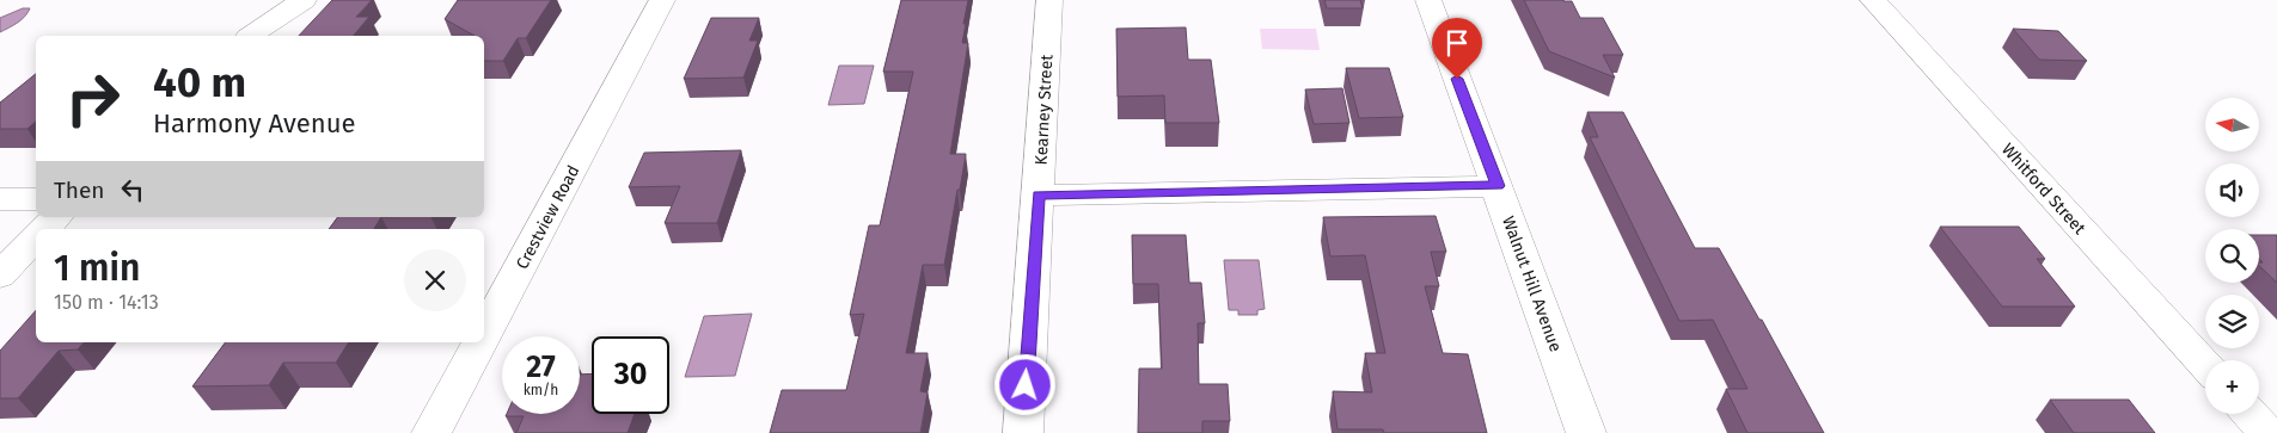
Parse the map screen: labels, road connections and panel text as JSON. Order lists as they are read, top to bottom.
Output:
{
  "streets": {
    "street": [
      "Kearney Street",
      "Whitford Street",
      "Crestview Road",
      "Walnut Hill Avenue"
    ]
  },
  "north": "left",
  "page": {
    "turn": ["40 m", "Harmony Avenue"],
    "map_buttons": "+",
    "then": "Then",
    "heading": ["1 min", "150 m · 14:13"],
    "speed": "27 km/h",
    "limit": "30"
  }
}
